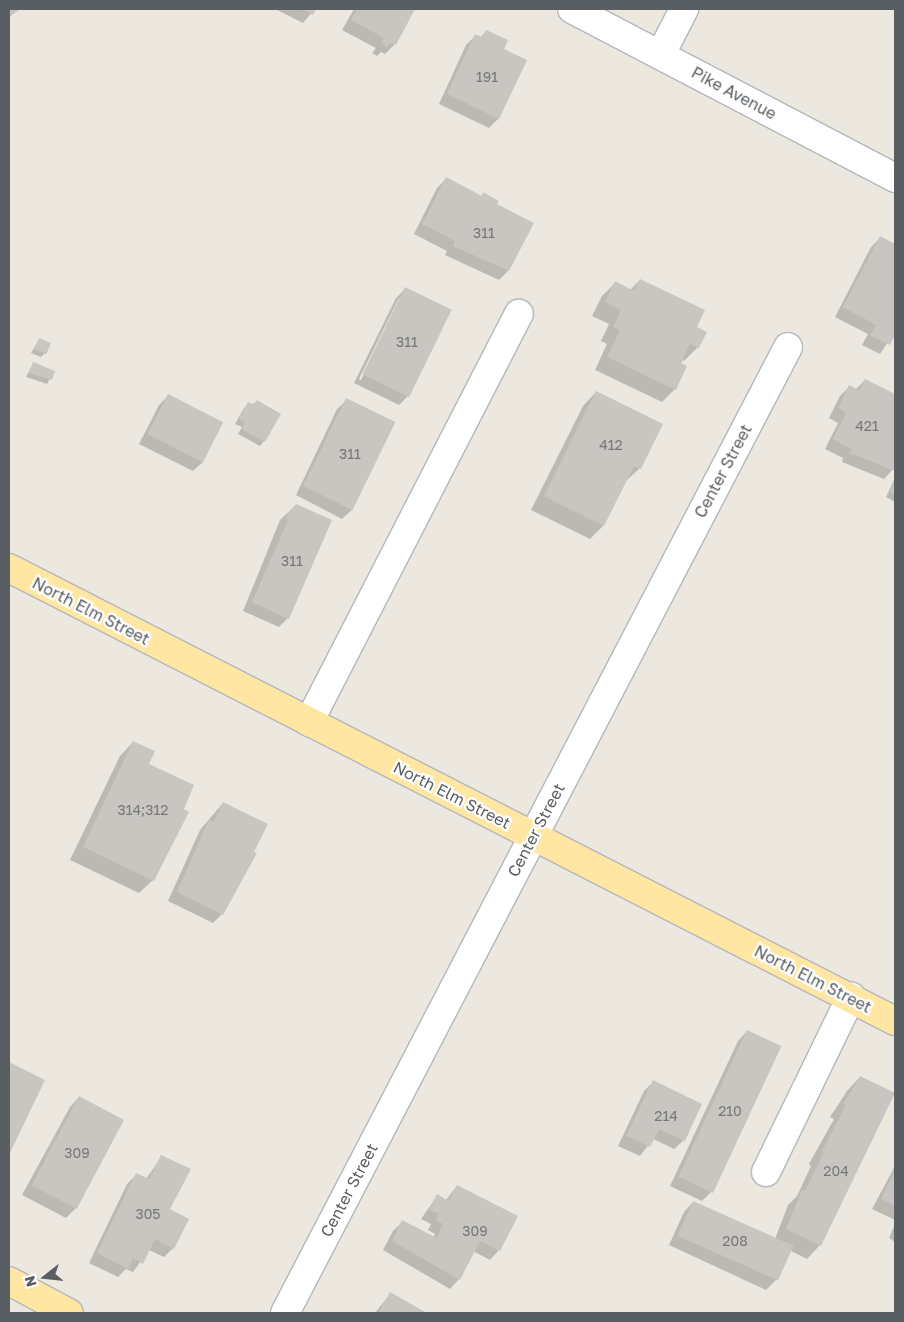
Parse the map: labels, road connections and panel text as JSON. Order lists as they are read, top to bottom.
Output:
{
  "streets": {
    "main road": ["North Elm Street"],
    "street": ["Pike Avenue", "Center Street"]
  },
  "crossings": [
    ["Center Street", "North Elm Street"]
  ],
  "house_numbers": [
    "191",
    "311",
    "311",
    "421",
    "412",
    "311",
    "311",
    "314;312",
    "210",
    "214",
    "309",
    "204",
    "305",
    "309",
    "208"
  ],
  "north": "left"
}
